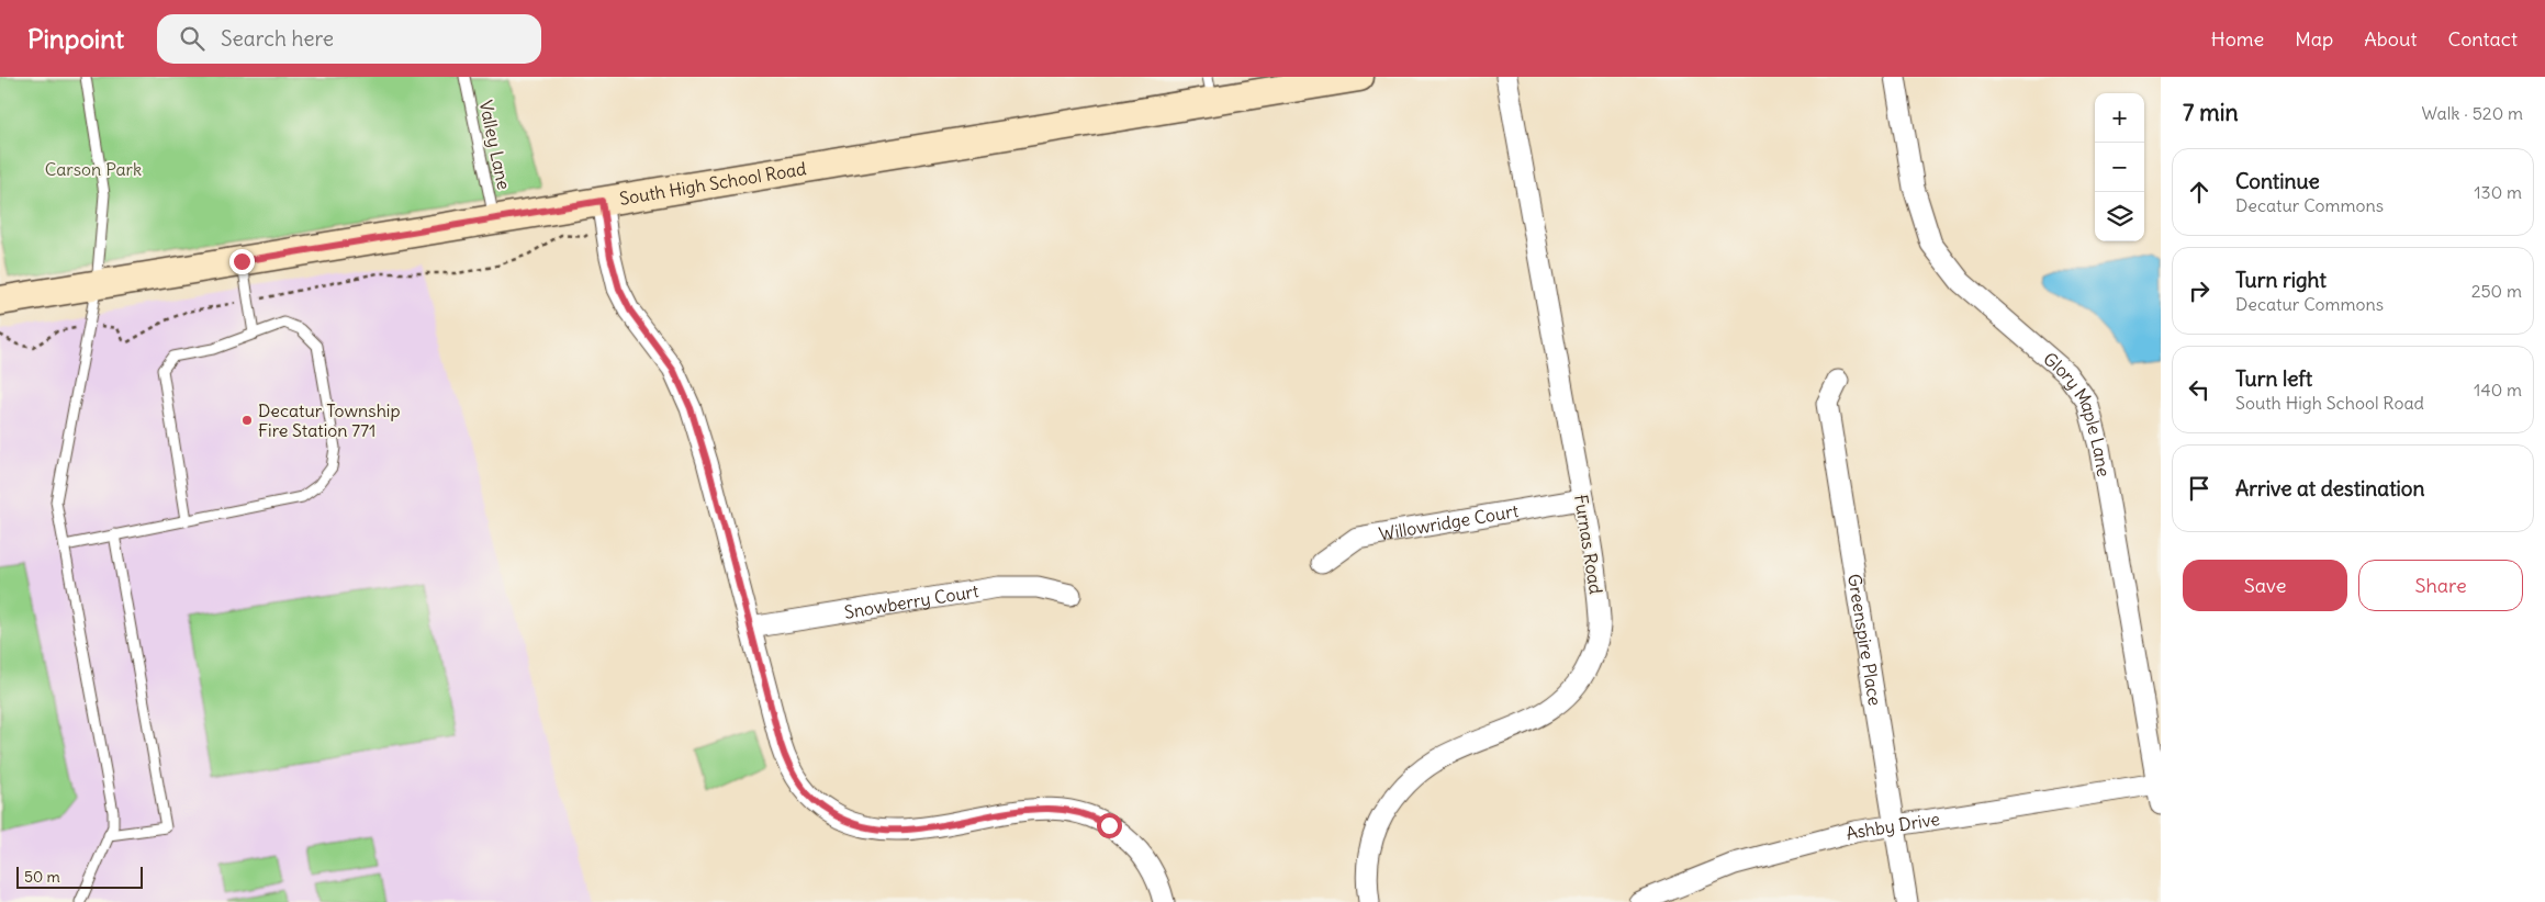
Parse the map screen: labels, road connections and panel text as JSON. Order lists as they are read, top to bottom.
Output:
{
  "streets": {
    "main road": ["South High School Road"],
    "street": [
      "Glory Maple Lane",
      "Willowridge Court",
      "Furnas Road",
      "Snowberry Court",
      "Greenspire Place",
      "Ashby Drive"
    ],
    "lane": ["Valley Lane"]
  },
  "crossings": [
    ["Valley Lane", "South High School Road"],
    ["Glory Maple Lane", "Ashby Drive"],
    ["Willowridge Court", "Furnas Road"],
    ["Greenspire Place", "Ashby Drive"]
  ],
  "parks": ["Carson Park"],
  "places": ["Decatur Township Fire Station 771"],
  "scale_bar": "50 m",
  "page": {
    "header": "Pinpoint",
    "search": "Search here",
    "nav": [
      "Home",
      "Map",
      "About",
      "Contact"
    ],
    "heading": ["7 min", "Walk · 520 m"],
    "map_buttons": ["+", "−"],
    "list": [
      ["Continue", "Decatur Commons", "130 m"],
      ["Turn right", "Decatur Commons", "250 m"],
      ["Turn left", "South High School Road", "140 m"],
      "Arrive at destination"
    ],
    "buttons": ["Save", "Share"],
    "scale": "50 m"
  }
}
